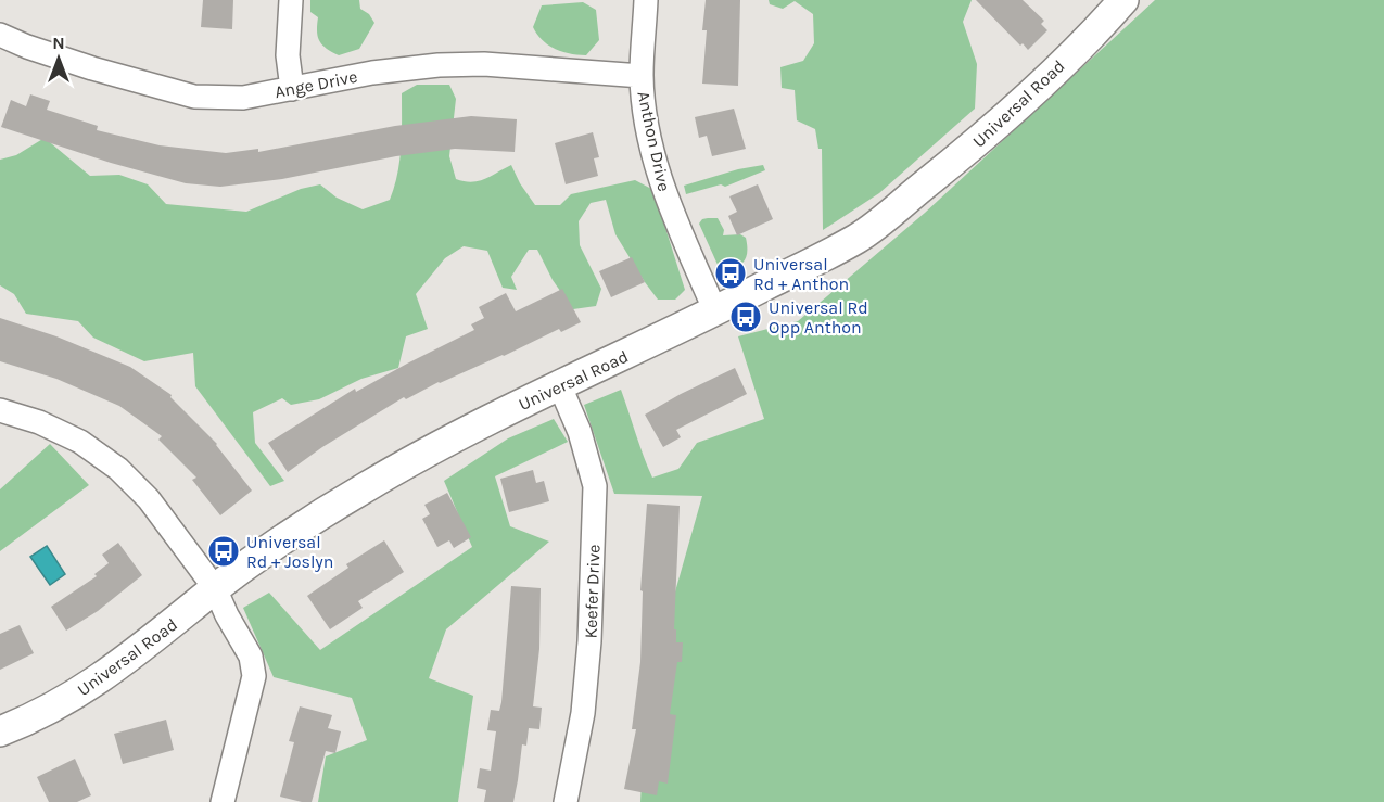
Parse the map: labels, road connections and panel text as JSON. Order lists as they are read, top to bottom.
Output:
{
  "streets": {
    "street": [
      "Ange Drive",
      "Universal Road",
      "Anthon Drive",
      "Keefer Drive"
    ]
  },
  "crossings": [
    ["Ange Drive", "Anthon Drive"],
    ["Universal Road", "Anthon Drive"],
    ["Universal Road", "Keefer Drive"]
  ],
  "places": {
    "bus stop": ["Universal Rd + Anthon", "Universal Rd Opp Anthon", "Universal Rd + Joslyn"]
  },
  "north": "top"
}
